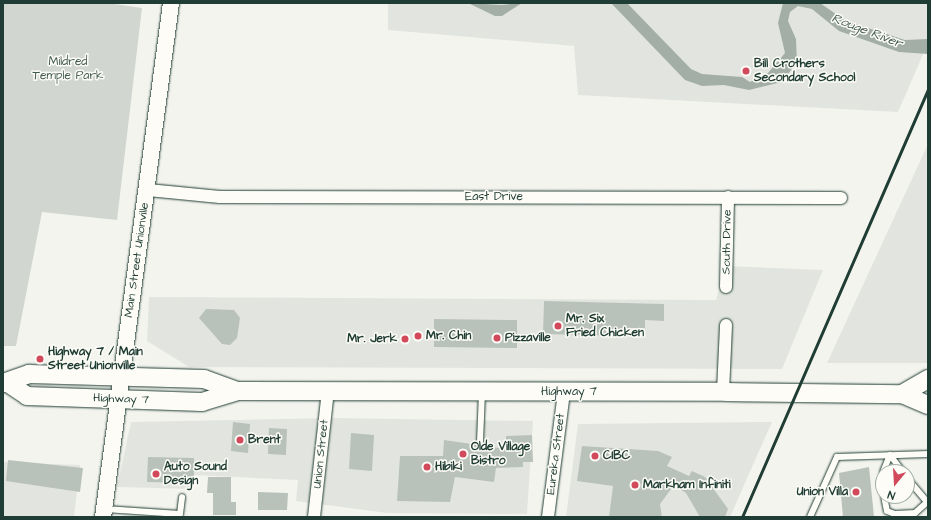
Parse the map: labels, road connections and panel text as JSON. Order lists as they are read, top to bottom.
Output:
{
  "streets": {
    "main road": ["Main Street Unionville", "Highway 7"],
    "street": [
      "East Drive",
      "South Drive",
      "Union Street",
      "Eureka Street"
    ]
  },
  "crossings": [
    ["East Drive", "South Drive"],
    ["East Drive", "Main Street Unionville"],
    ["Main Street Unionville", "Highway 7"],
    ["Highway 7", "Union Street"],
    ["Highway 7", "Eureka Street"]
  ],
  "water": ["Rouge River"],
  "parks": ["Mildred Temple Park"],
  "places": [
    "Bill Crothers Secondary School",
    "Mr. Six Fried Chicken",
    "Mr. Chin",
    "Pizzaville",
    "Mr. Jerk",
    "Highway 7 / Main Street Unionville",
    "Brent",
    "Olde Village Bistro",
    "CIBC",
    "Hibiki",
    "Auto Sound Design",
    "Markham Infiniti",
    "Union Villa"
  ],
  "north": "bottom"
}
